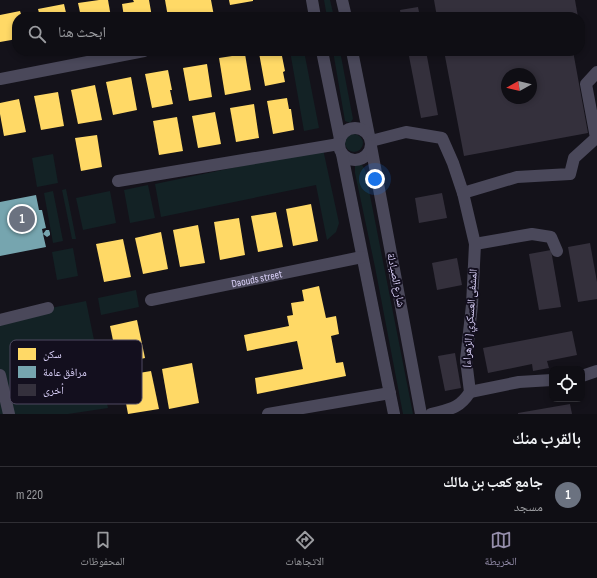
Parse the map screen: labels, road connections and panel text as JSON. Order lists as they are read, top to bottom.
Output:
{
  "streets": {
    "street": ["Daouds street", "شارع الصيادلة", "المشفى العسكري ( الزهراء)"]
  },
  "crossings": [
    ["شارع الصيادلة", "المشفى العسكري ( الزهراء)"]
  ],
  "legend": ["سكن", "مرافق عامة", "أخرى"],
  "north": "left",
  "page": {
    "search": "ابحث هنا",
    "pins": "1",
    "heading": "بالقرب منك",
    "list": [
      {
        "mark": "1",
        "name": "جامع كعب بن مالك",
        "note": "مسجد",
        "value": "220 m"
      }
    ],
    "nav": ["الخريطة", "الاتجاهات", "المحفوظات"]
  }
}
